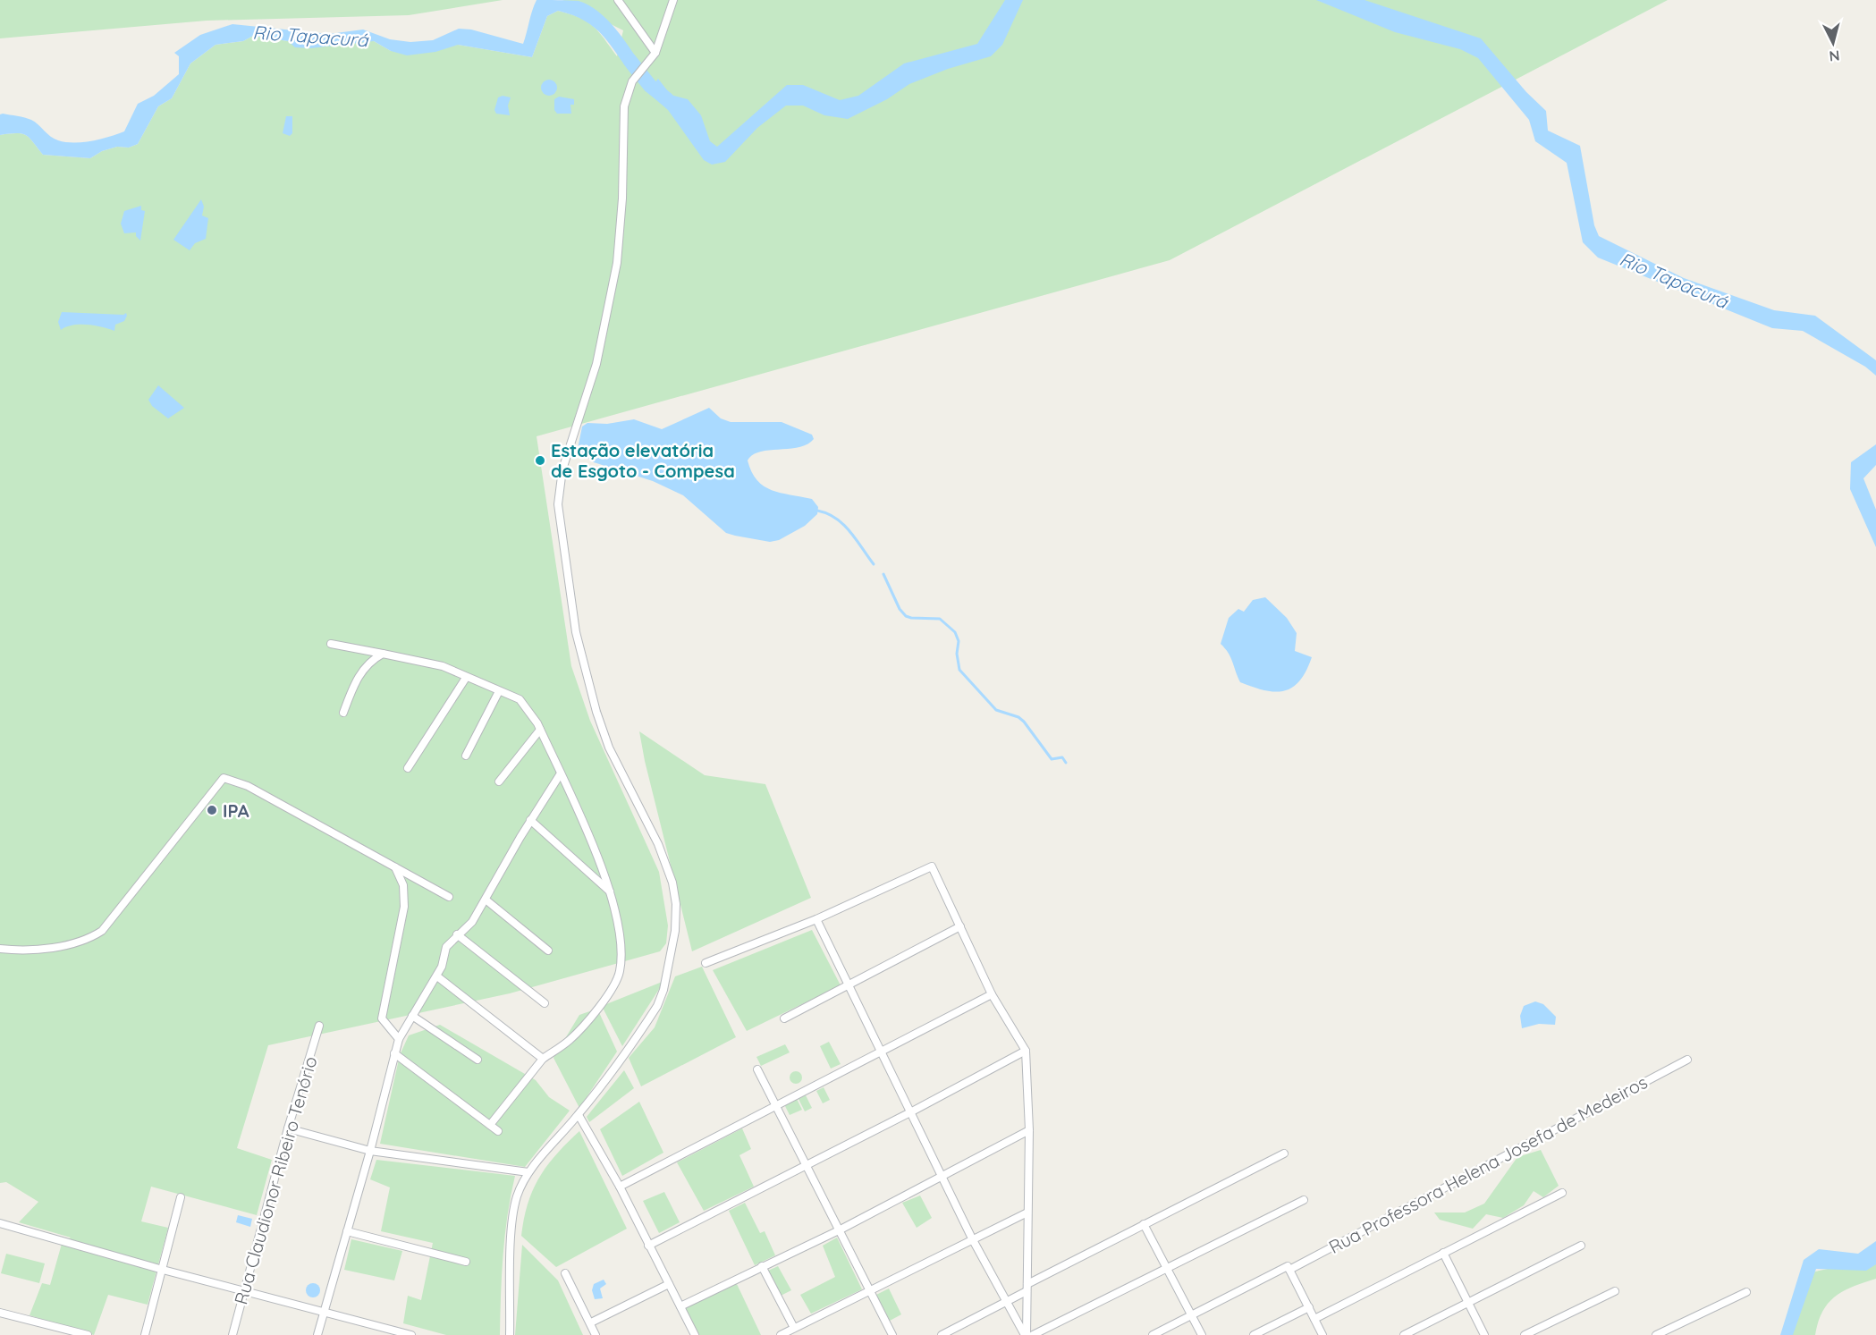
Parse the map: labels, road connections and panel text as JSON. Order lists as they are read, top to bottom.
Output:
{
  "streets": {
    "street": ["Rua Professora Helena Josefa de Medeiros", "Rua Claudionor Ribeiro Tenório"]
  },
  "water": ["Rio Tapacurá"],
  "places": ["Estação elevatória de Esgoto - Compesa", "IPA"],
  "north": "bottom"
}
